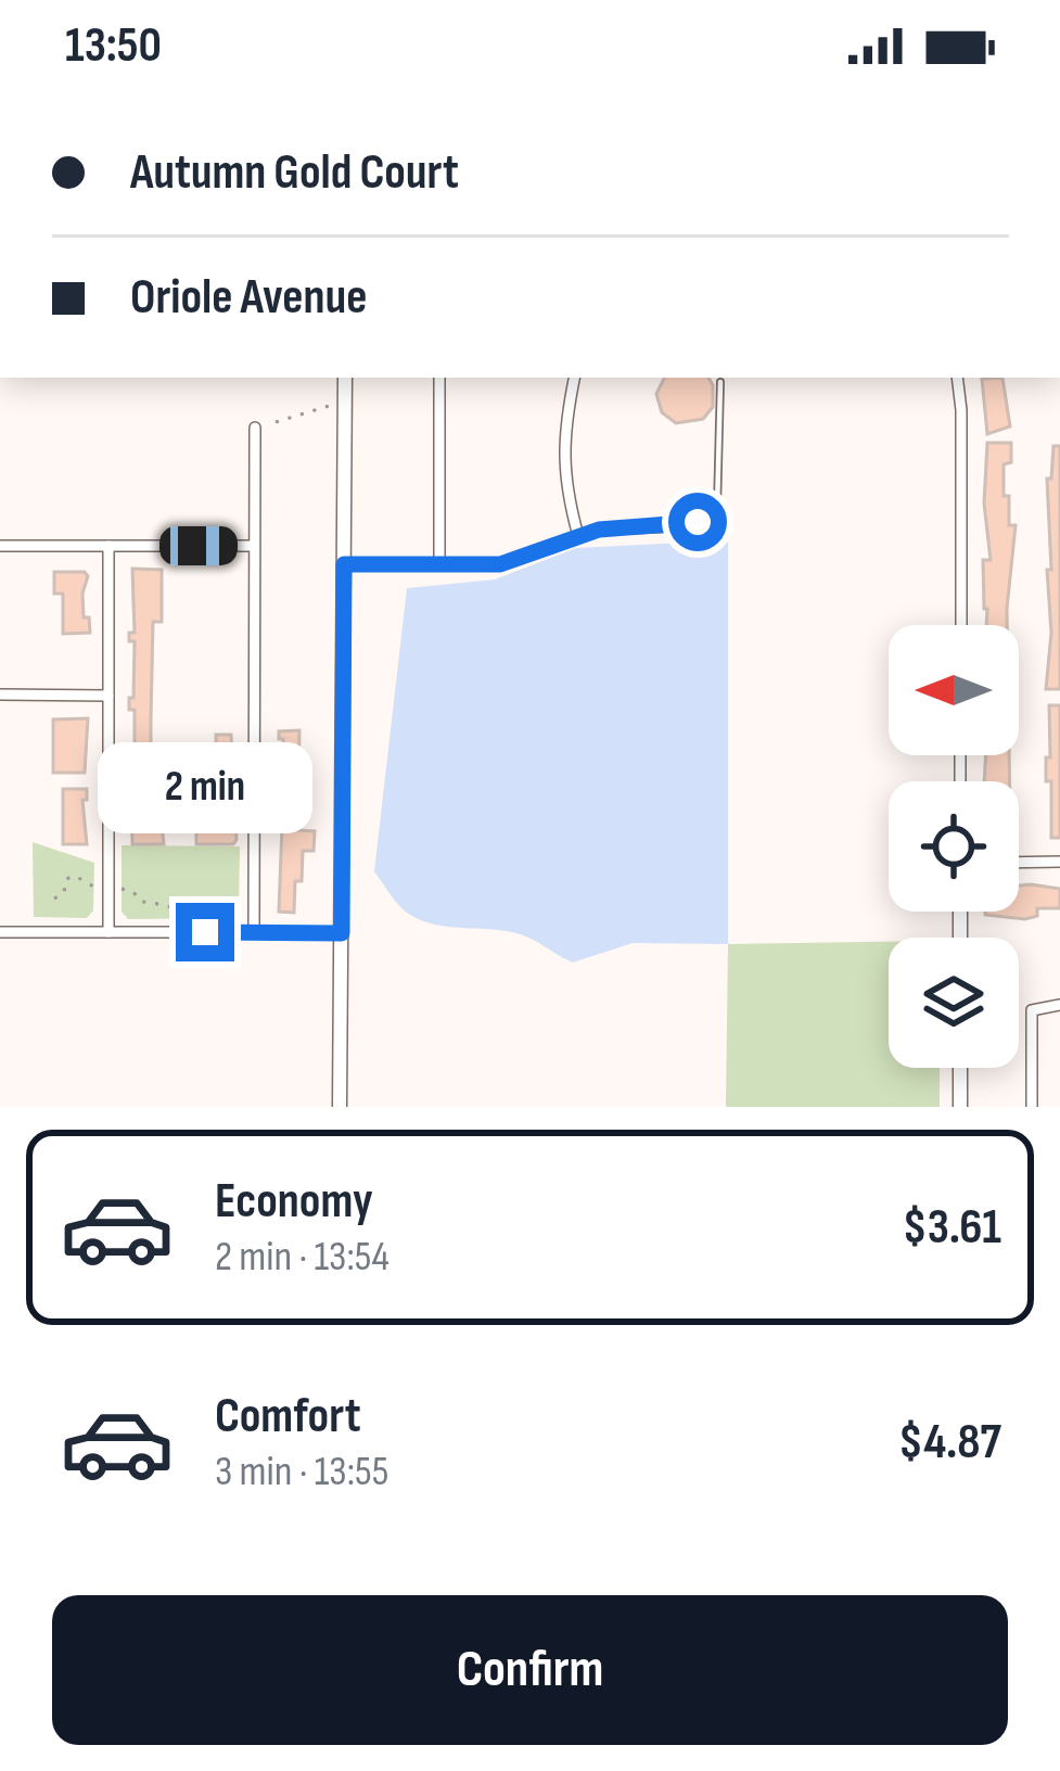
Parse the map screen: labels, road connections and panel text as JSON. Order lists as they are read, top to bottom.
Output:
{
  "north": "left",
  "page": {
    "status": "13:50",
    "banner": ["Autumn Gold Court", "Oriole Avenue"],
    "bubble": "2 min",
    "list": [
      {
        "name": "Economy",
        "note": "2 min · 13:54",
        "value": "$3.61"
      },
      {
        "name": "Comfort",
        "note": "3 min · 13:55",
        "value": "$4.87"
      }
    ],
    "buttons": "Confirm"
  }
}
